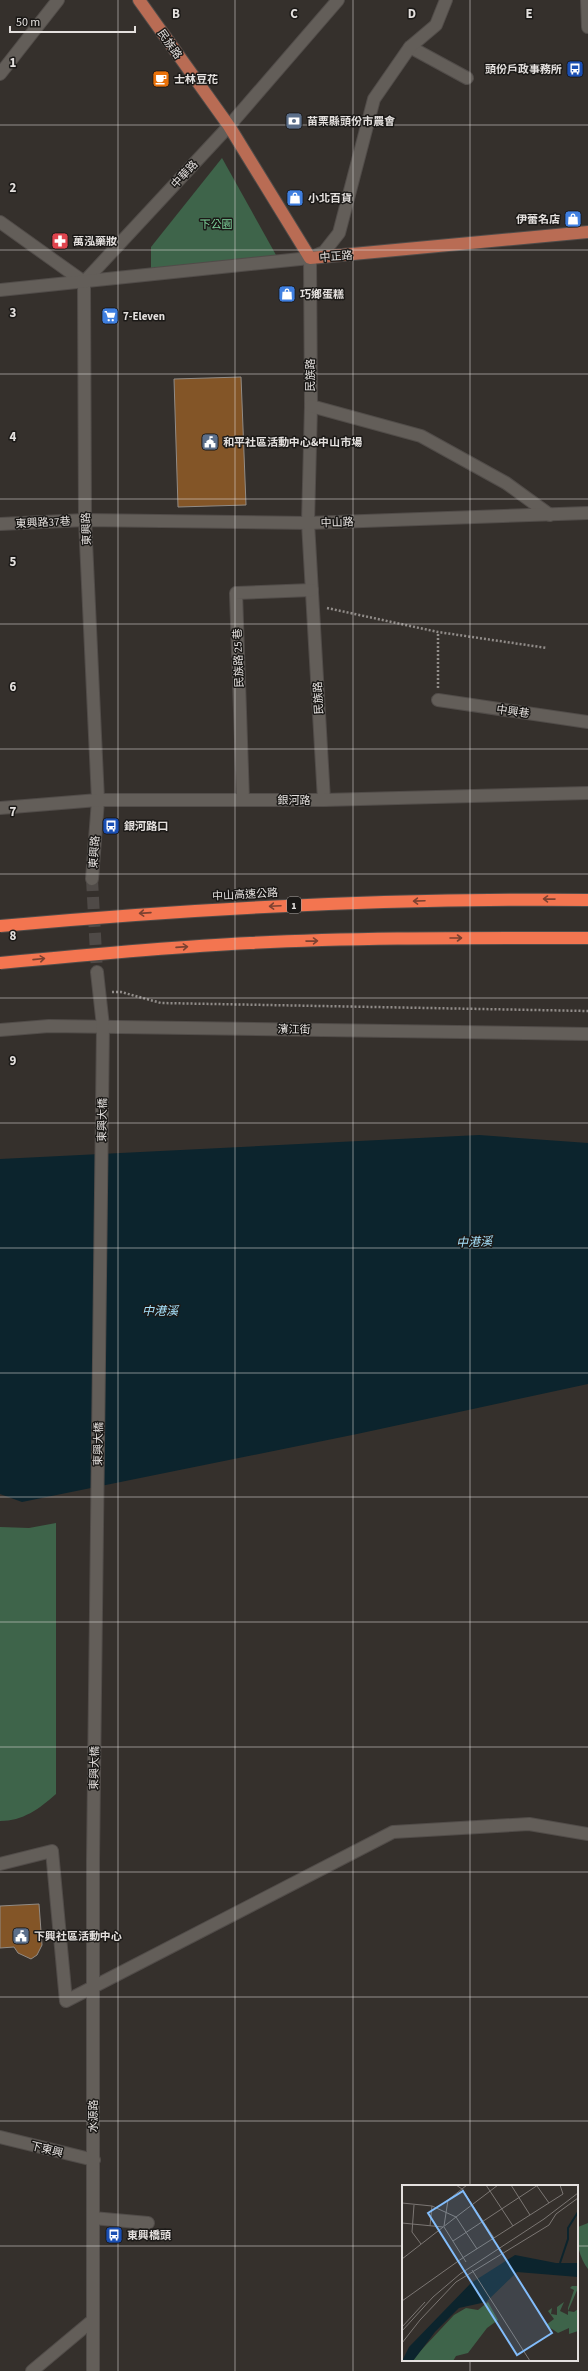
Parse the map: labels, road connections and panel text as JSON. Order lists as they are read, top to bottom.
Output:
{
  "streets": {
    "highway": ["中山高速公路", "1"],
    "main road": ["民族路", "中正路"],
    "street": [
      "中華路",
      "東興路37巷",
      "中山路",
      "東興路",
      "民族路 25 巷",
      "中興巷",
      "銀河路",
      "濱江街",
      "東興大橋",
      "水源路",
      "下東興"
    ]
  },
  "crossings": [
    ["民族路", "中華路"],
    ["民族路", "中正路"],
    ["民族路", "中山路"],
    ["民族路", "民族路 25 巷"],
    ["民族路", "銀河路"],
    ["中華路", "中正路"],
    ["中華路", "東興路"],
    ["中正路", "東興路"],
    ["東興路37巷", "中山路"],
    ["東興路37巷", "東興路"],
    ["中山路", "東興路"],
    ["東興路", "銀河路"],
    ["民族路 25 巷", "銀河路"],
    ["濱江街", "東興大橋"],
    ["東興大橋", "水源路"],
    ["水源路", "下東興"]
  ],
  "water": ["中港溪"],
  "parks": ["下公園"],
  "places": {
    "bus stop": ["頭份戶政事務所", "銀河路口", "東興橋頭"],
    "cafe": ["士林豆花"],
    "bank": ["苗栗縣頭份市農會"],
    "shop": ["小北百貨", "伊蕾名店", "巧鄉蛋糕"],
    "pharmacy": ["萬泓藥妝"],
    "supermarket": ["7-Eleven"],
    "public building": ["和平社區活動中心&中山市場", "下興社區活動中心"]
  },
  "scale_bar": "50 m",
  "grid": {
    "columns": [
      "B",
      "C",
      "D",
      "E"
    ],
    "rows": [
      "1",
      "2",
      "3",
      "4",
      "5",
      "6",
      "7",
      "8",
      "9"
    ]
  }
}
